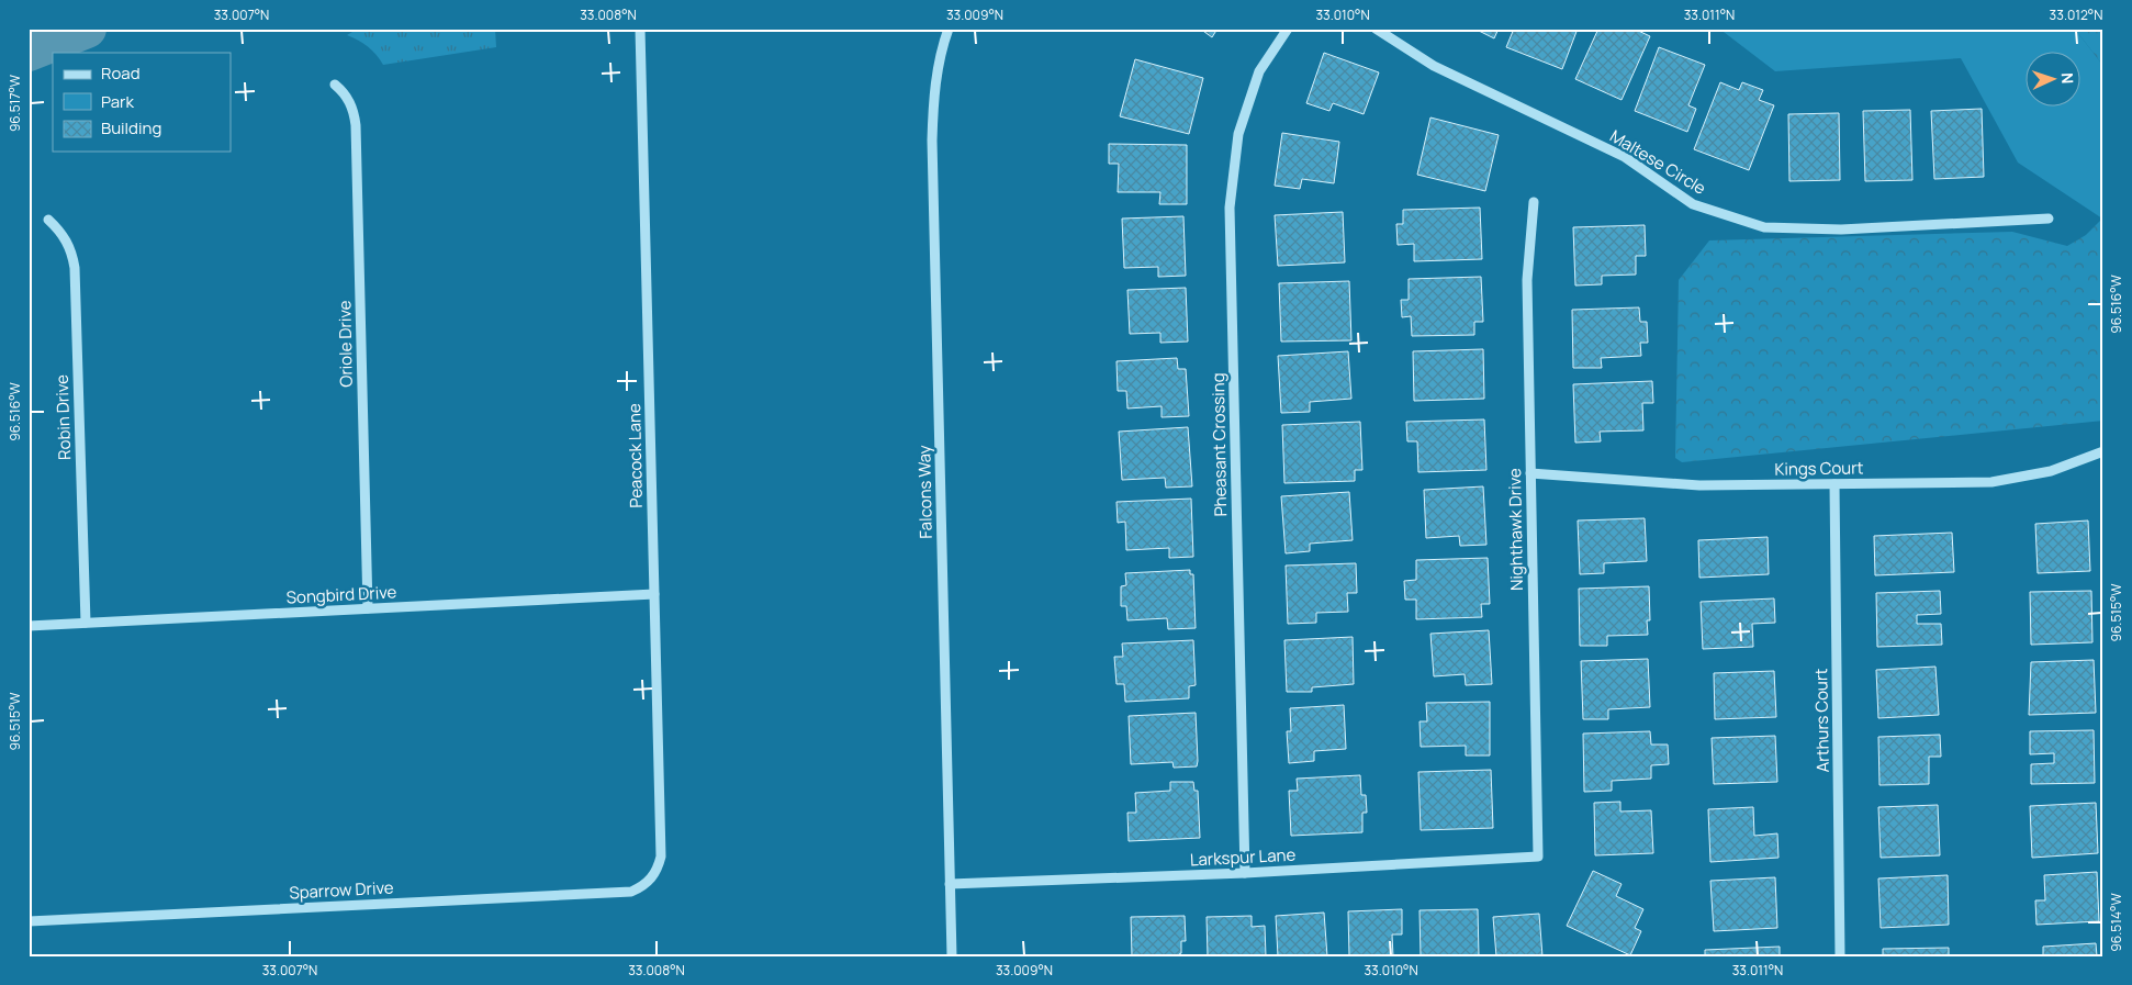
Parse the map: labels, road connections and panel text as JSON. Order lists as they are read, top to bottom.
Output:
{
  "streets": {
    "street": [
      "Maltese Circle",
      "Oriole Drive",
      "Robin Drive",
      "Pheasant Crossing",
      "Peacock Lane",
      "Kings Court",
      "Falcons Way",
      "Nighthawk Drive",
      "Songbird Drive",
      "Arthurs Court",
      "Larkspur Lane",
      "Sparrow Drive"
    ]
  },
  "crossings": [
    ["Oriole Drive", "Songbird Drive"],
    ["Robin Drive", "Songbird Drive"],
    ["Pheasant Crossing", "Larkspur Lane"],
    ["Peacock Lane", "Songbird Drive"],
    ["Peacock Lane", "Sparrow Drive"],
    ["Kings Court", "Nighthawk Drive"],
    ["Kings Court", "Arthurs Court"],
    ["Falcons Way", "Larkspur Lane"],
    ["Nighthawk Drive", "Larkspur Lane"]
  ],
  "legend": ["Road", "Park", "Building"],
  "north": "right",
  "coordinates": [
    "33.007°N",
    "33.008°N",
    "33.009°N",
    "33.010°N",
    "33.011°N",
    "33.012°N",
    "96.517°W",
    "96.516°W",
    "96.515°W",
    "96.514°W"
  ]
}
